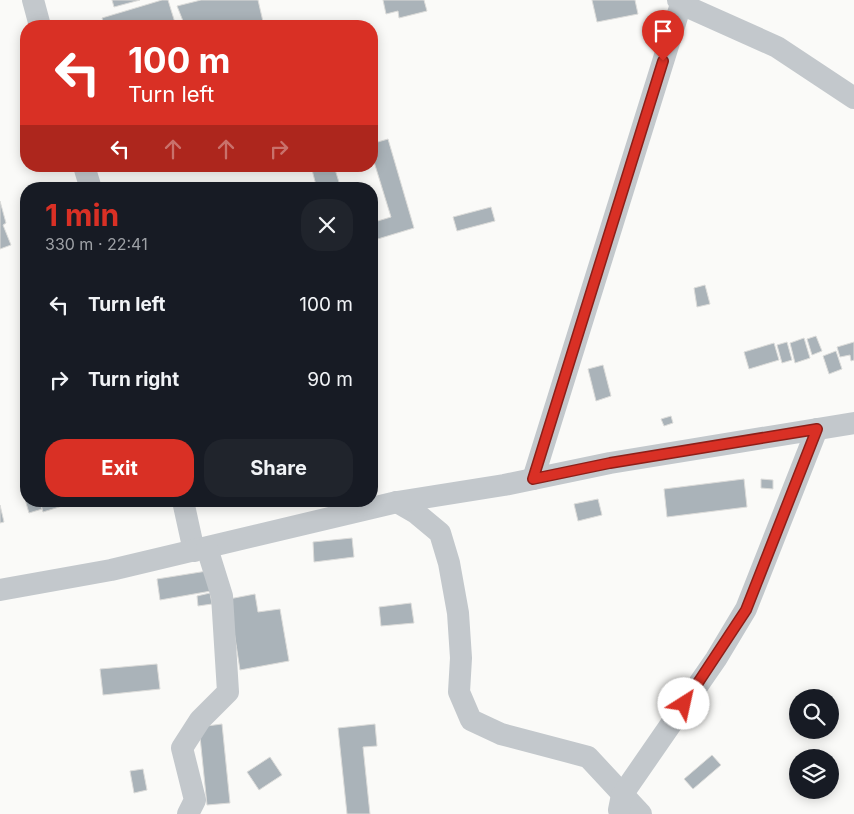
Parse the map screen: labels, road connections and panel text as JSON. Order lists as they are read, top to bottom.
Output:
{
  "page": {
    "turn": ["100 m", "Turn left"],
    "heading": ["1 min", "330 m · 22:41"],
    "list": [
      {
        "name": "Turn left",
        "value": "100 m"
      },
      {
        "name": "Turn right",
        "value": "90 m"
      }
    ],
    "buttons": ["Exit", "Share"]
  }
}
